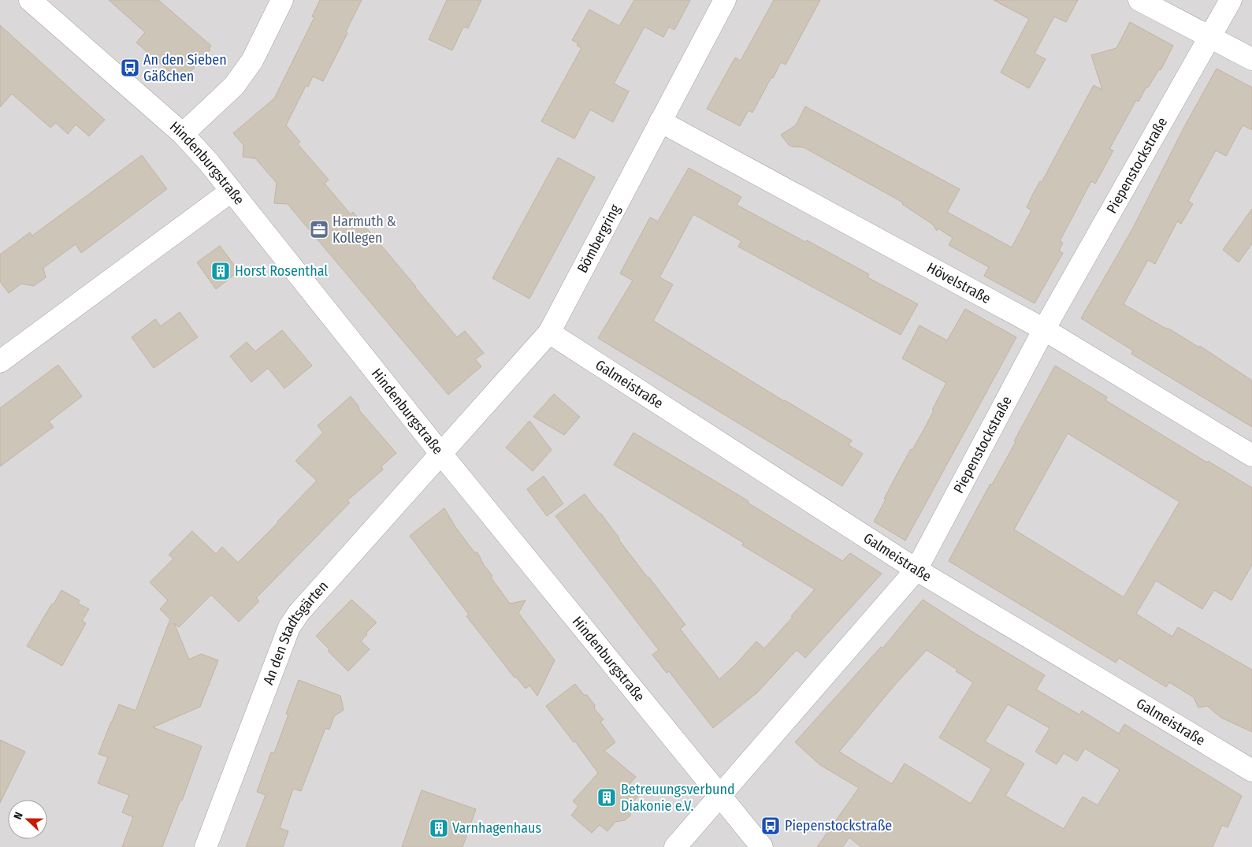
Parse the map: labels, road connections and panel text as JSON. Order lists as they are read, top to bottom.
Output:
{
  "streets": {
    "street": [
      "Hindenburgstraße",
      "Piepenstockstraße",
      "Bömbergring",
      "Hövelstraße",
      "Galmeistraße",
      "An den Stadtsgärten"
    ]
  },
  "crossings": [
    ["Hindenburgstraße", "Piepenstockstraße"],
    ["Hindenburgstraße", "Bömbergring"],
    ["Hindenburgstraße", "An den Stadtsgärten"],
    ["Piepenstockstraße", "Hövelstraße"],
    ["Piepenstockstraße", "Galmeistraße"],
    ["Bömbergring", "Hövelstraße"],
    ["Bömbergring", "Galmeistraße"],
    ["Bömbergring", "An den Stadtsgärten"]
  ],
  "places": {
    "bus stop": ["An den Sieben Gäßchen", "Piepenstockstraße"],
    "office": ["Harmuth & Kollegen"],
    "building": ["Horst Rosenthal", "Betreuungsverbund Diakonie e.V.", "Varnhagenhaus"]
  },
  "north": "left"
}
